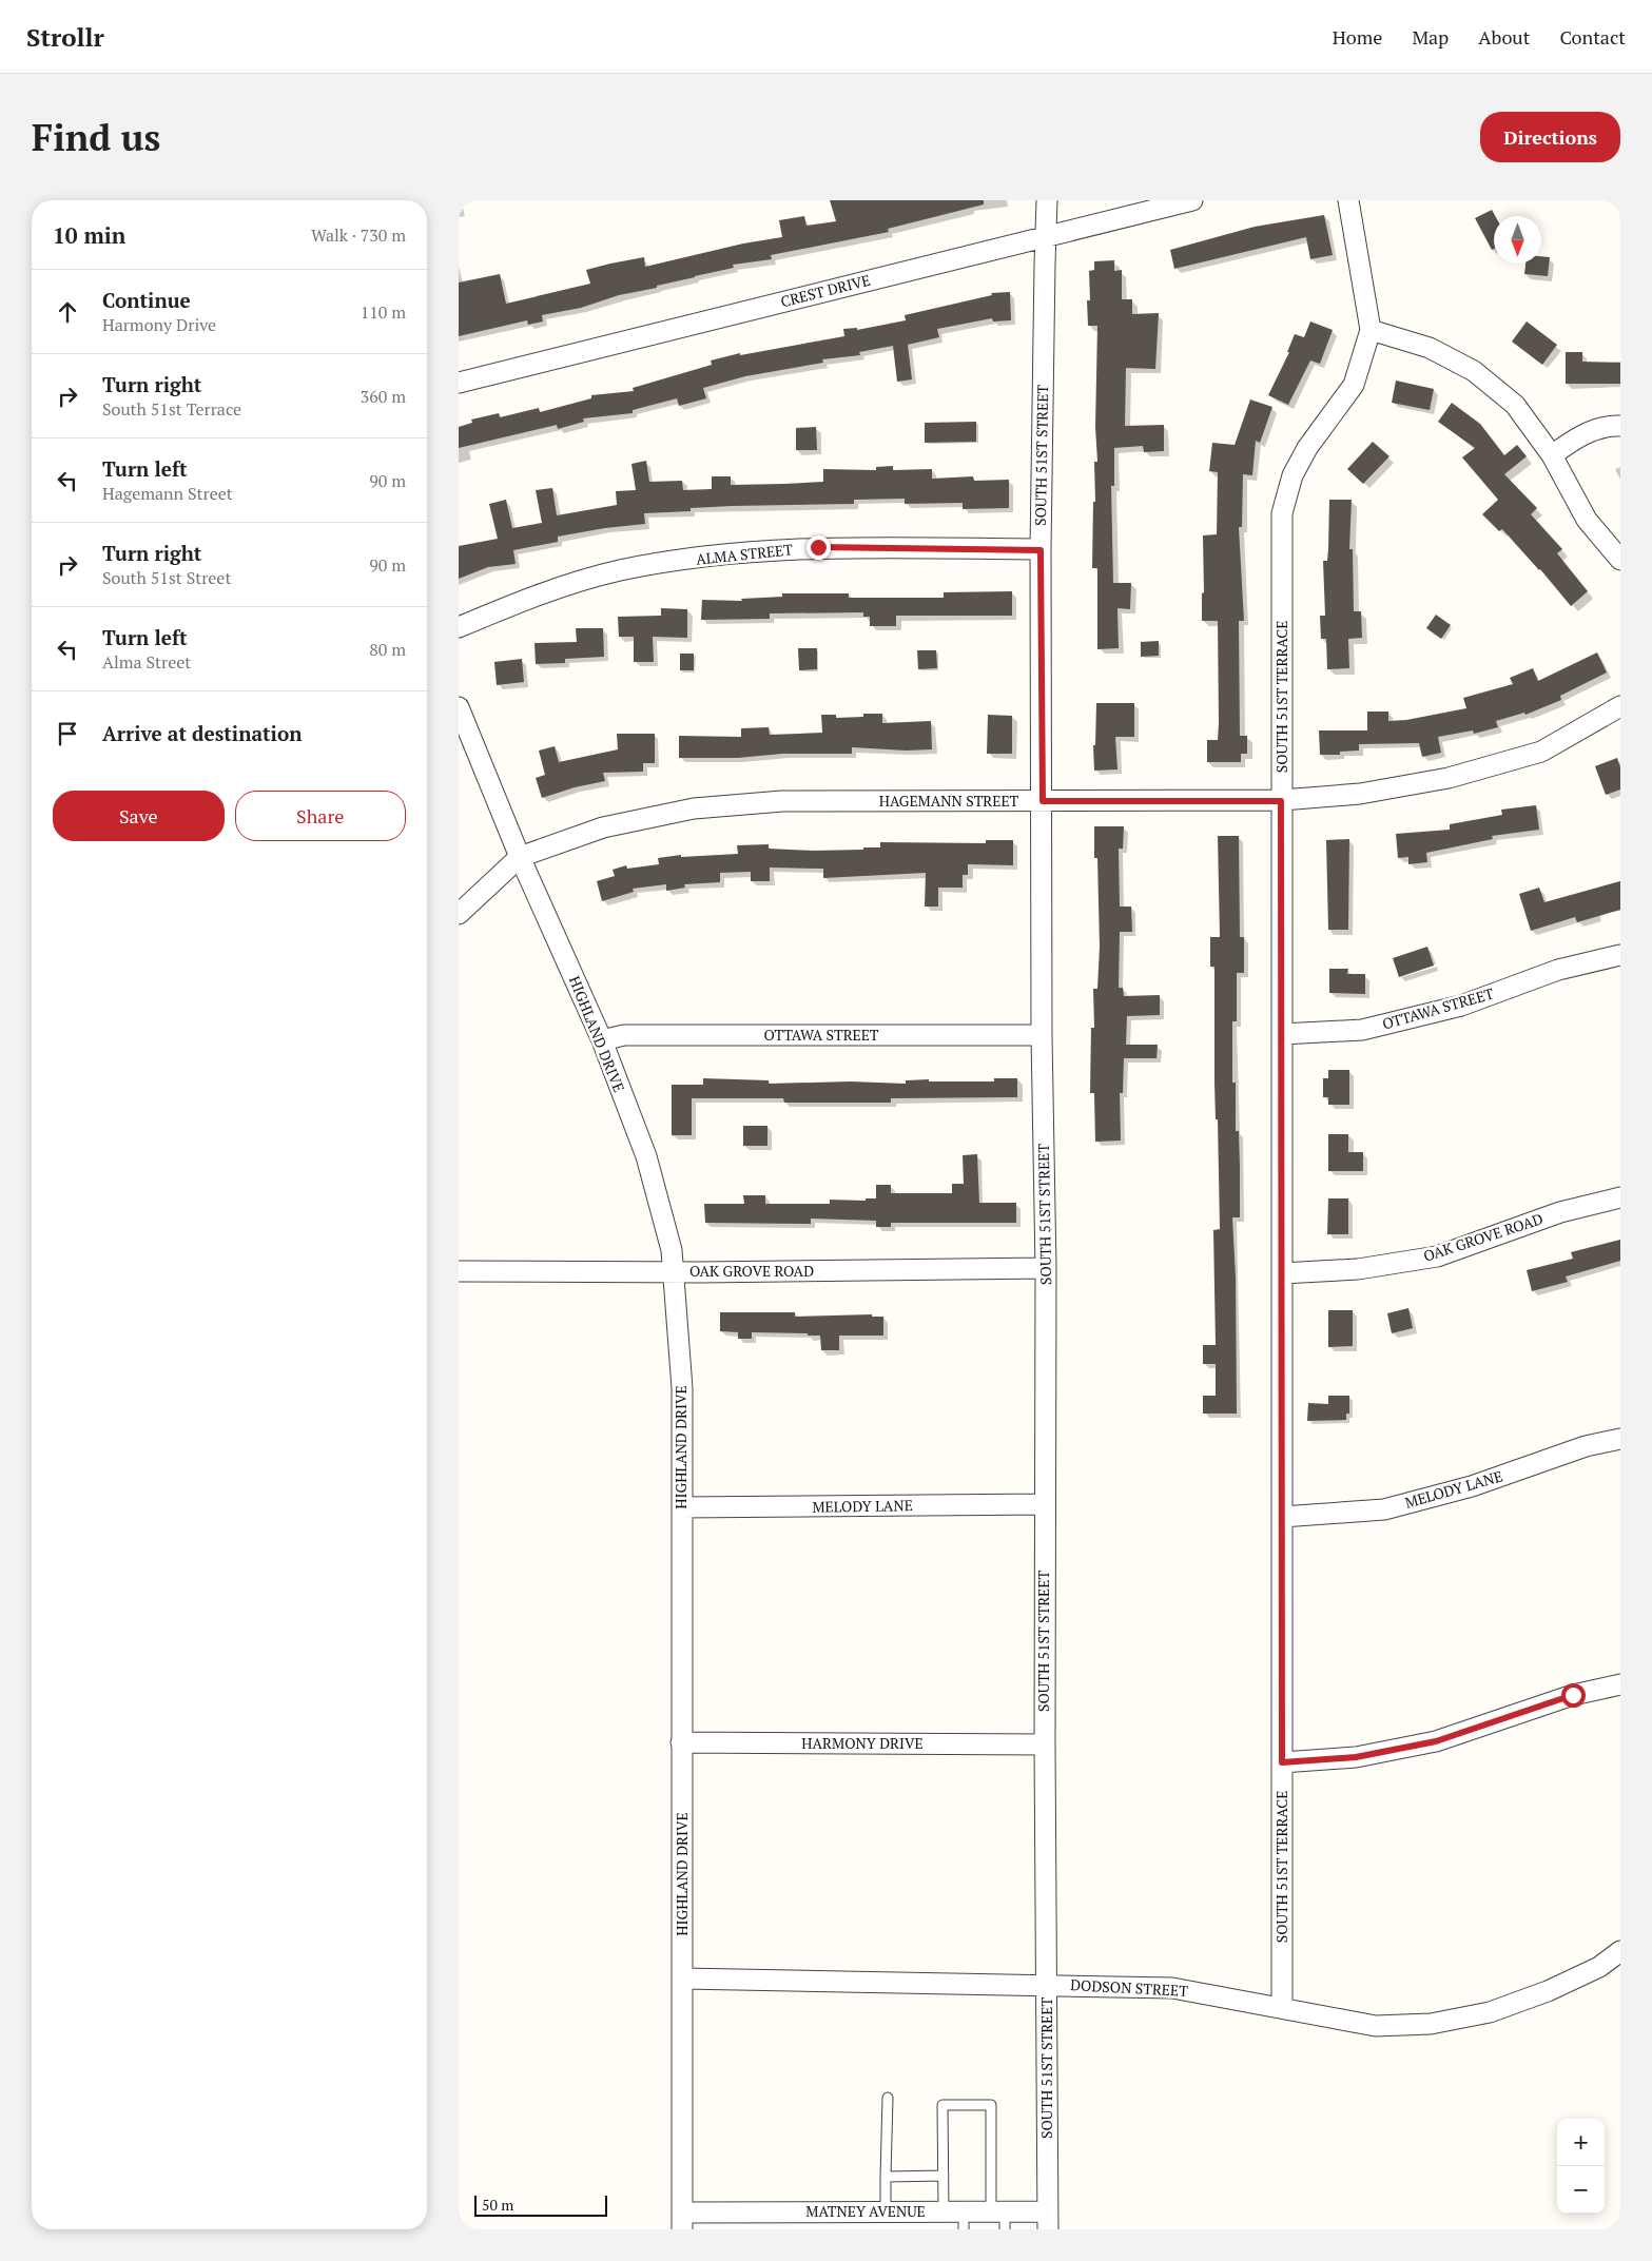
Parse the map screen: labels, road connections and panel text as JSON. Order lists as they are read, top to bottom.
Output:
{
  "streets": {
    "street": [
      "CREST DRIVE",
      "SOUTH 51ST STREET",
      "ALMA STREET",
      "SOUTH 51ST TERRACE",
      "HAGEMANN STREET",
      "OTTAWA STREET",
      "HIGHLAND DRIVE",
      "OAK GROVE ROAD",
      "MELODY LANE",
      "HARMONY DRIVE",
      "DODSON STREET",
      "MATNEY AVENUE"
    ]
  },
  "crossings": [
    ["CREST DRIVE", "SOUTH 51ST STREET"],
    ["SOUTH 51ST STREET", "ALMA STREET"],
    ["SOUTH 51ST STREET", "HAGEMANN STREET"],
    ["SOUTH 51ST STREET", "OTTAWA STREET"],
    ["SOUTH 51ST STREET", "OAK GROVE ROAD"],
    ["SOUTH 51ST STREET", "MELODY LANE"],
    ["SOUTH 51ST STREET", "HARMONY DRIVE"],
    ["SOUTH 51ST STREET", "DODSON STREET"],
    ["SOUTH 51ST STREET", "MATNEY AVENUE"],
    ["SOUTH 51ST TERRACE", "HAGEMANN STREET"],
    ["SOUTH 51ST TERRACE", "OTTAWA STREET"],
    ["SOUTH 51ST TERRACE", "OAK GROVE ROAD"],
    ["SOUTH 51ST TERRACE", "MELODY LANE"],
    ["SOUTH 51ST TERRACE", "DODSON STREET"],
    ["HAGEMANN STREET", "HIGHLAND DRIVE"],
    ["OTTAWA STREET", "HIGHLAND DRIVE"],
    ["HIGHLAND DRIVE", "OAK GROVE ROAD"],
    ["HIGHLAND DRIVE", "MELODY LANE"],
    ["HIGHLAND DRIVE", "HARMONY DRIVE"],
    ["HIGHLAND DRIVE", "DODSON STREET"],
    ["HIGHLAND DRIVE", "MATNEY AVENUE"]
  ],
  "scale_bar": "50 m",
  "north": "bottom",
  "page": {
    "header": "Strollr",
    "nav": [
      "Home",
      "Map",
      "About",
      "Contact"
    ],
    "buttons": [
      "Directions",
      ["Save", "Share"]
    ],
    "title": "Find us",
    "heading": ["10 min", "Walk · 730 m"],
    "list": [
      ["Continue", "Harmony Drive", "110 m"],
      ["Turn right", "South 51st Terrace", "360 m"],
      ["Turn left", "Hagemann Street", "90 m"],
      ["Turn right", "South 51st Street", "90 m"],
      ["Turn left", "Alma Street", "80 m"],
      "Arrive at destination"
    ],
    "map_buttons": ["+", "−"],
    "scale": "50 m"
  }
}
